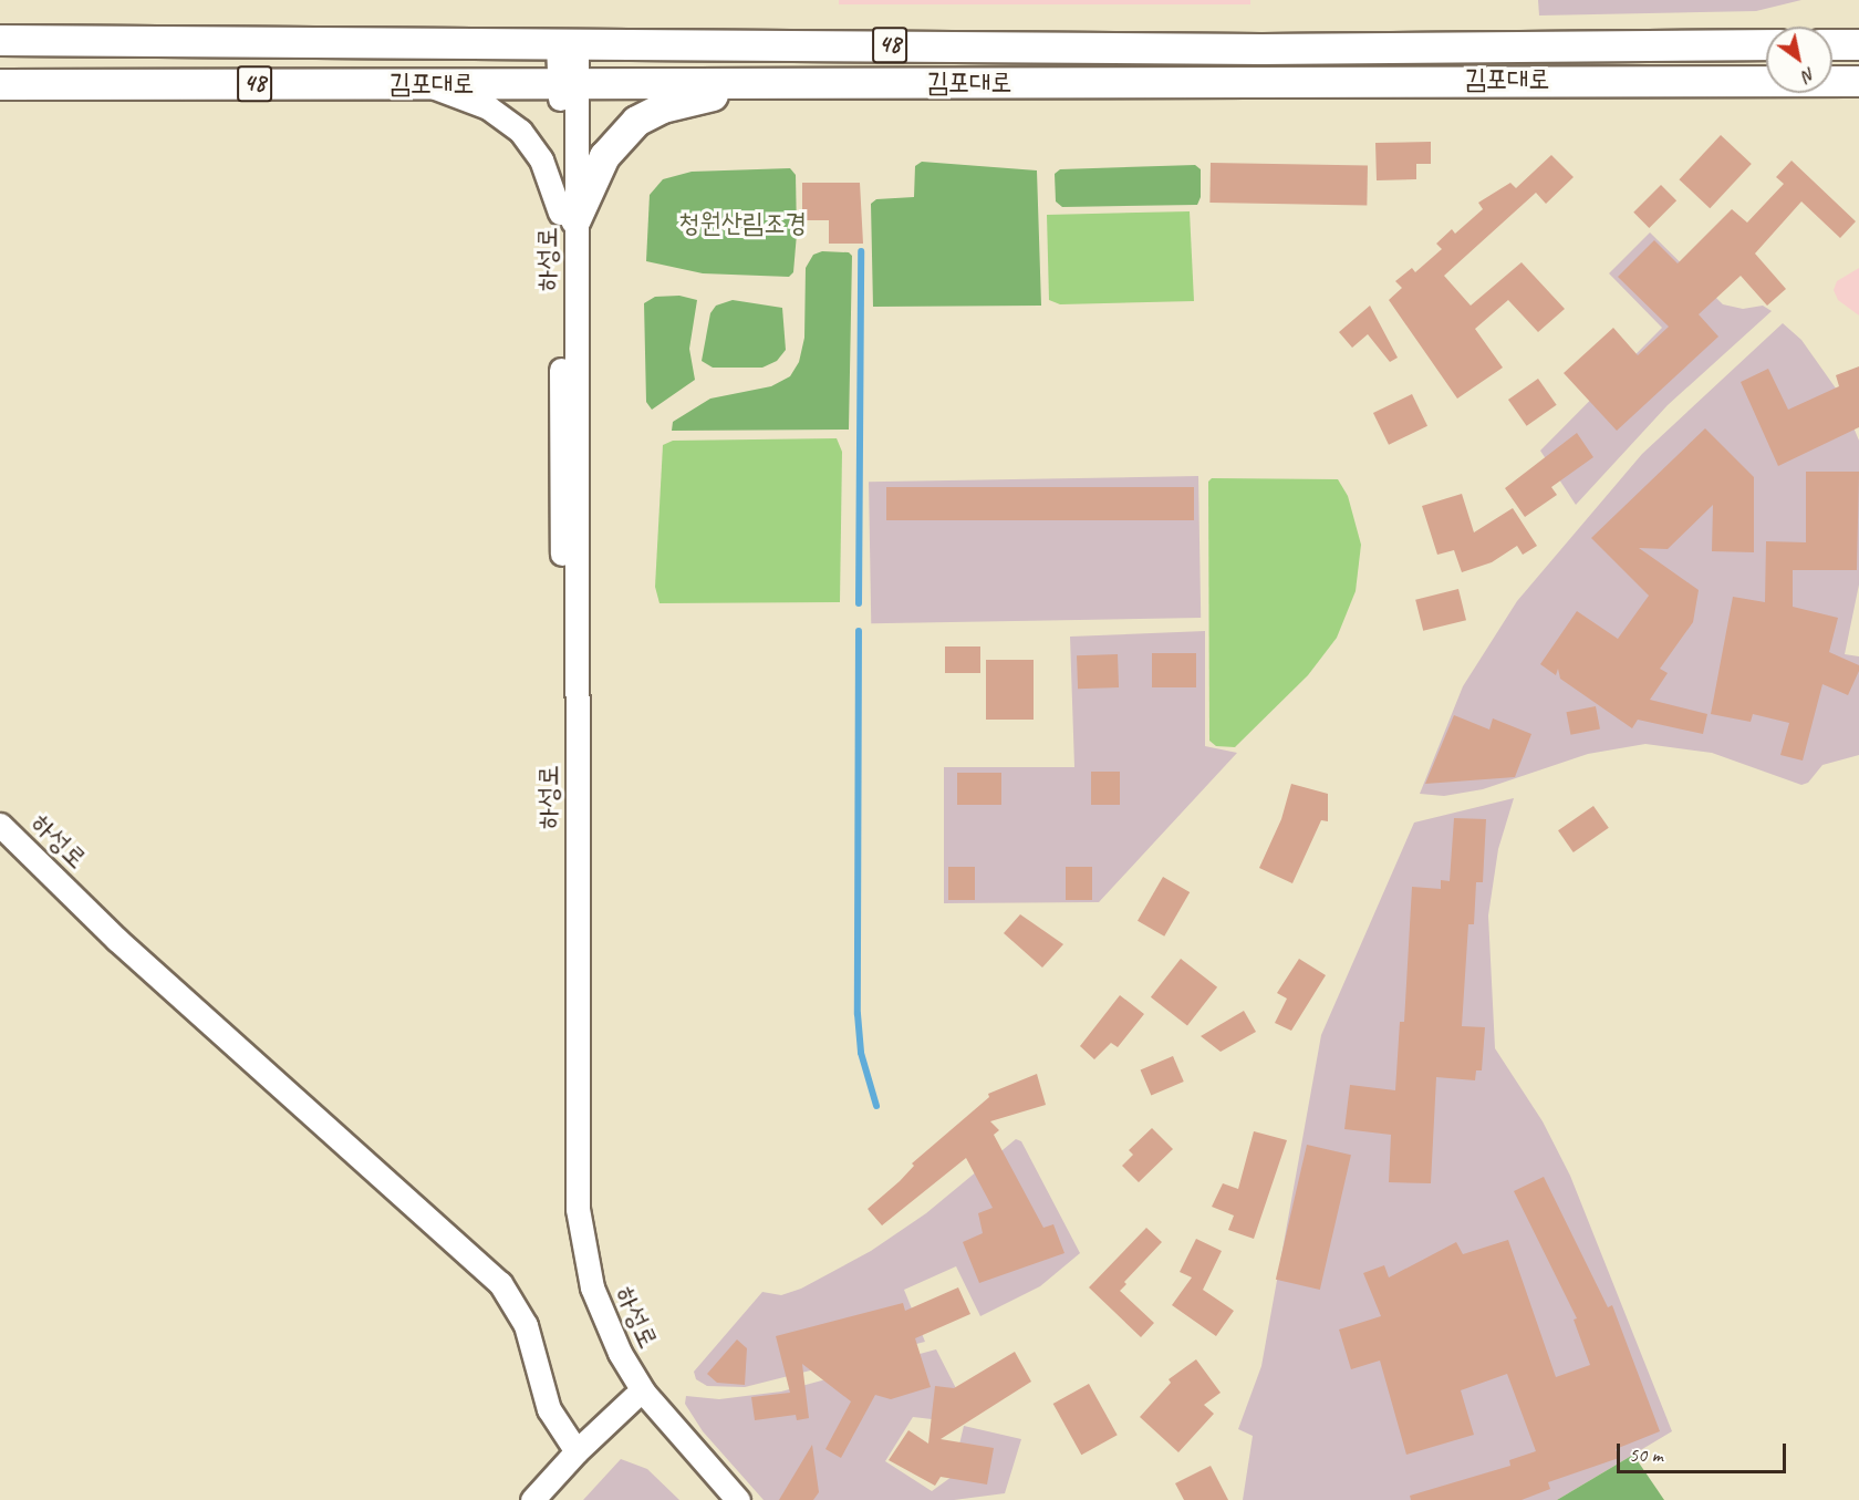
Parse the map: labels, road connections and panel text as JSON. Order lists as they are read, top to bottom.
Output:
{
  "streets": {
    "main road": ["48", "김포대로"],
    "street": ["하성로"]
  },
  "crossings": [
    ["김포대로", "하성로"]
  ],
  "parks": ["청원산림조경"],
  "scale_bar": "50 m",
  "north": "bottom right"
}
